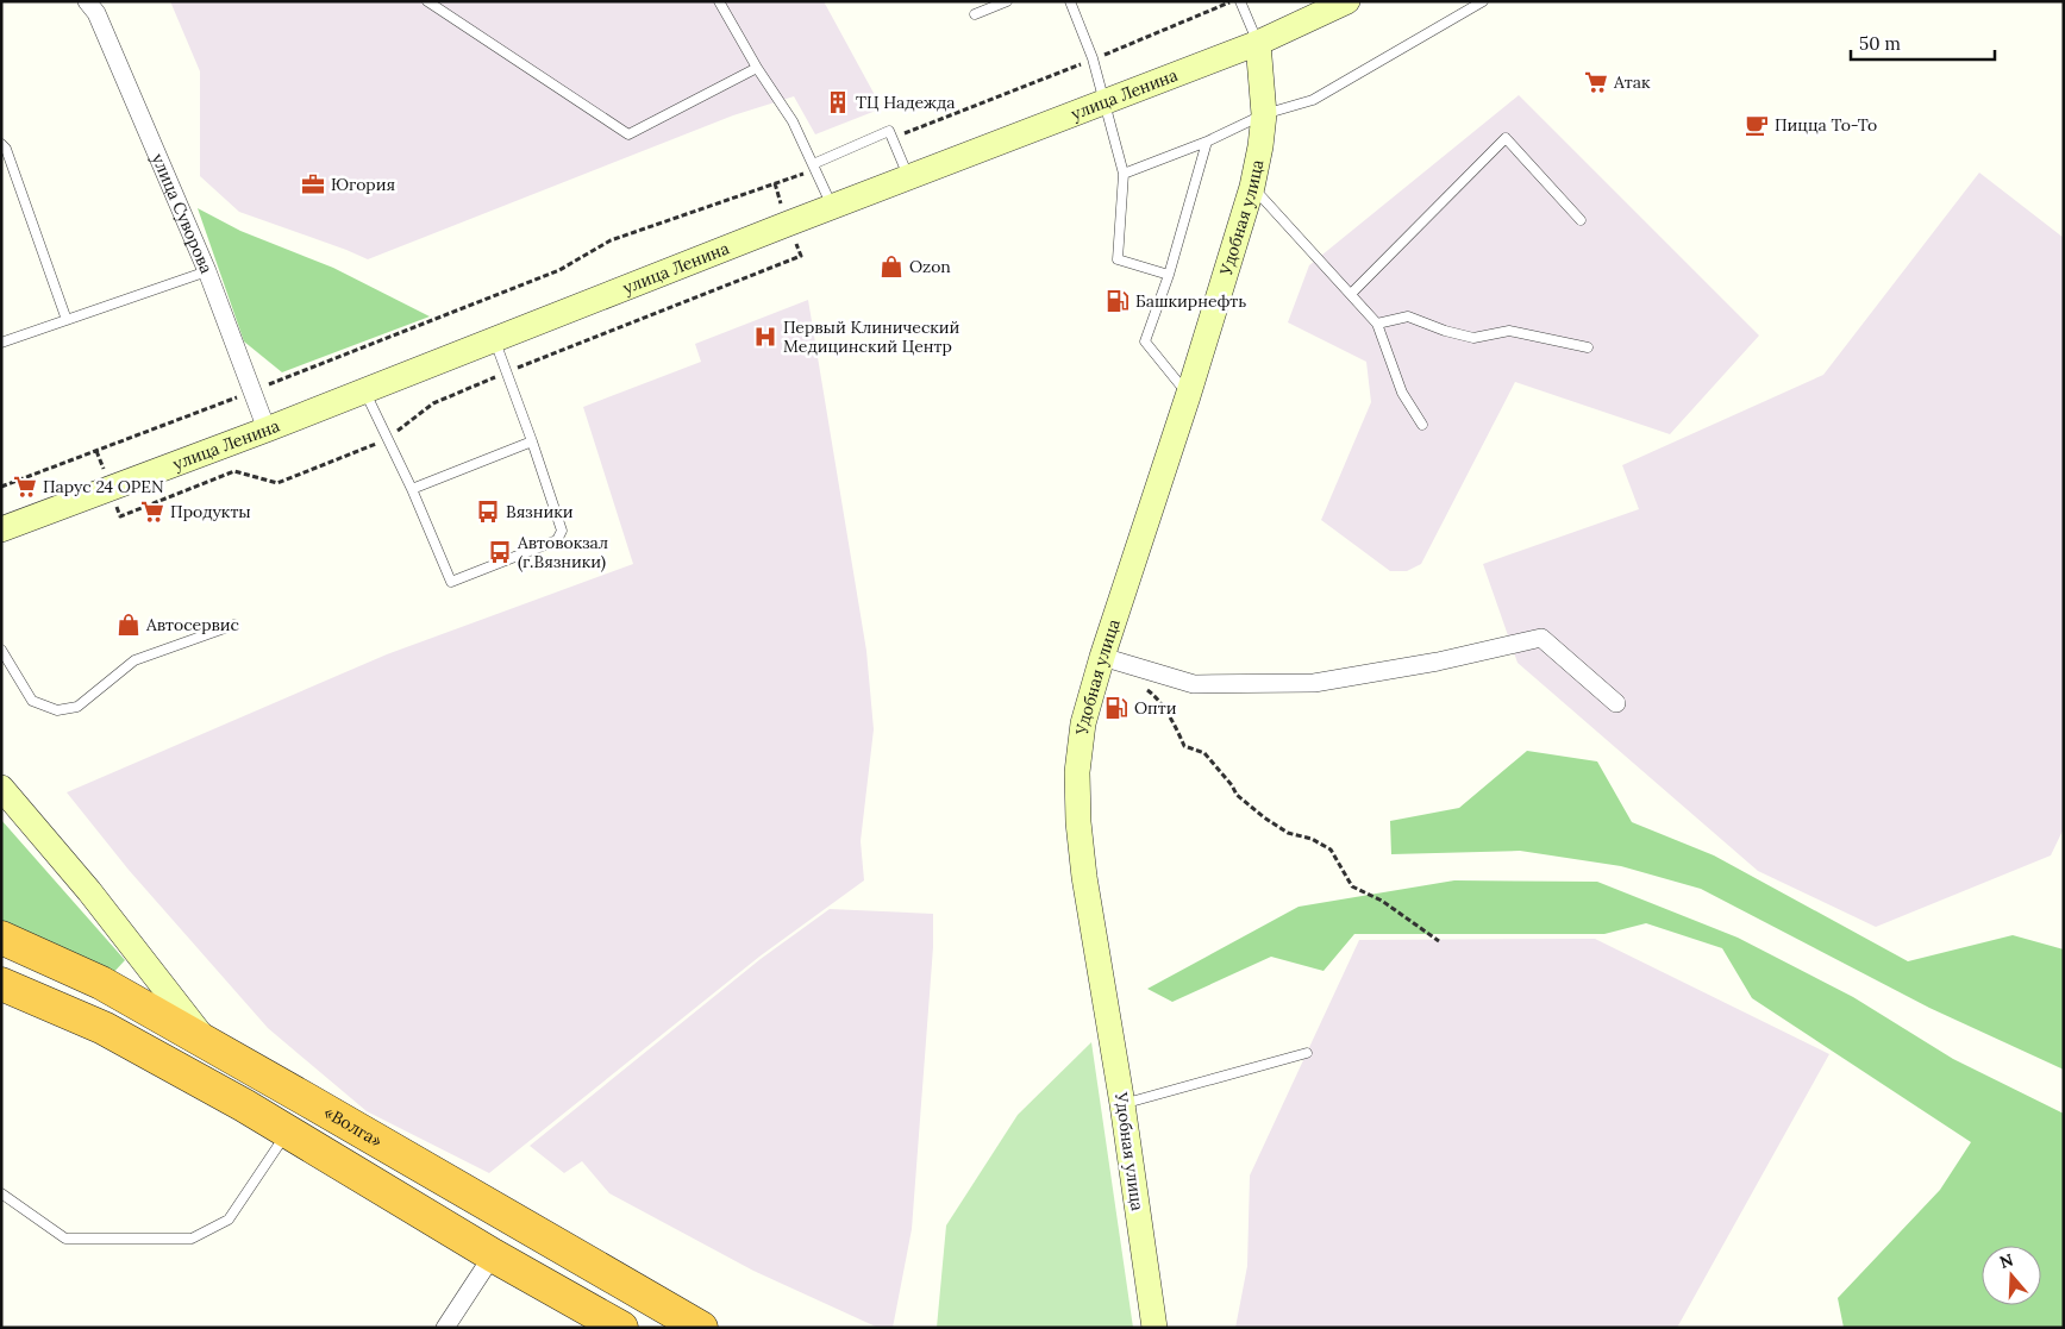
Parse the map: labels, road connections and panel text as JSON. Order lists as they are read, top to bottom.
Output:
{
  "streets": {
    "highway": ["«Волга»"],
    "main road": ["улица Ленина", "Удобная улица"],
    "street": ["улица Суворова"]
  },
  "crossings": [
    ["улица Ленина", "улица Суворова"],
    ["улица Ленина", "Удобная улица"]
  ],
  "places": {
    "supermarket": ["Атак", "Парус 24 OPEN", "Продукты"],
    "building": ["ТЦ Надежда"],
    "cafe": ["Пицца То-То"],
    "office": ["Югория"],
    "shop": ["Ozon", "Автосервис"],
    "fuel station": ["Башкирнефть", "Опти"],
    "hospital": ["Первый Клинический Медицинский Центр"],
    "bus stop": ["Вязники", "Автовокзал (г.Вязники)"]
  },
  "scale_bar": "50 m",
  "north": "top"
}
